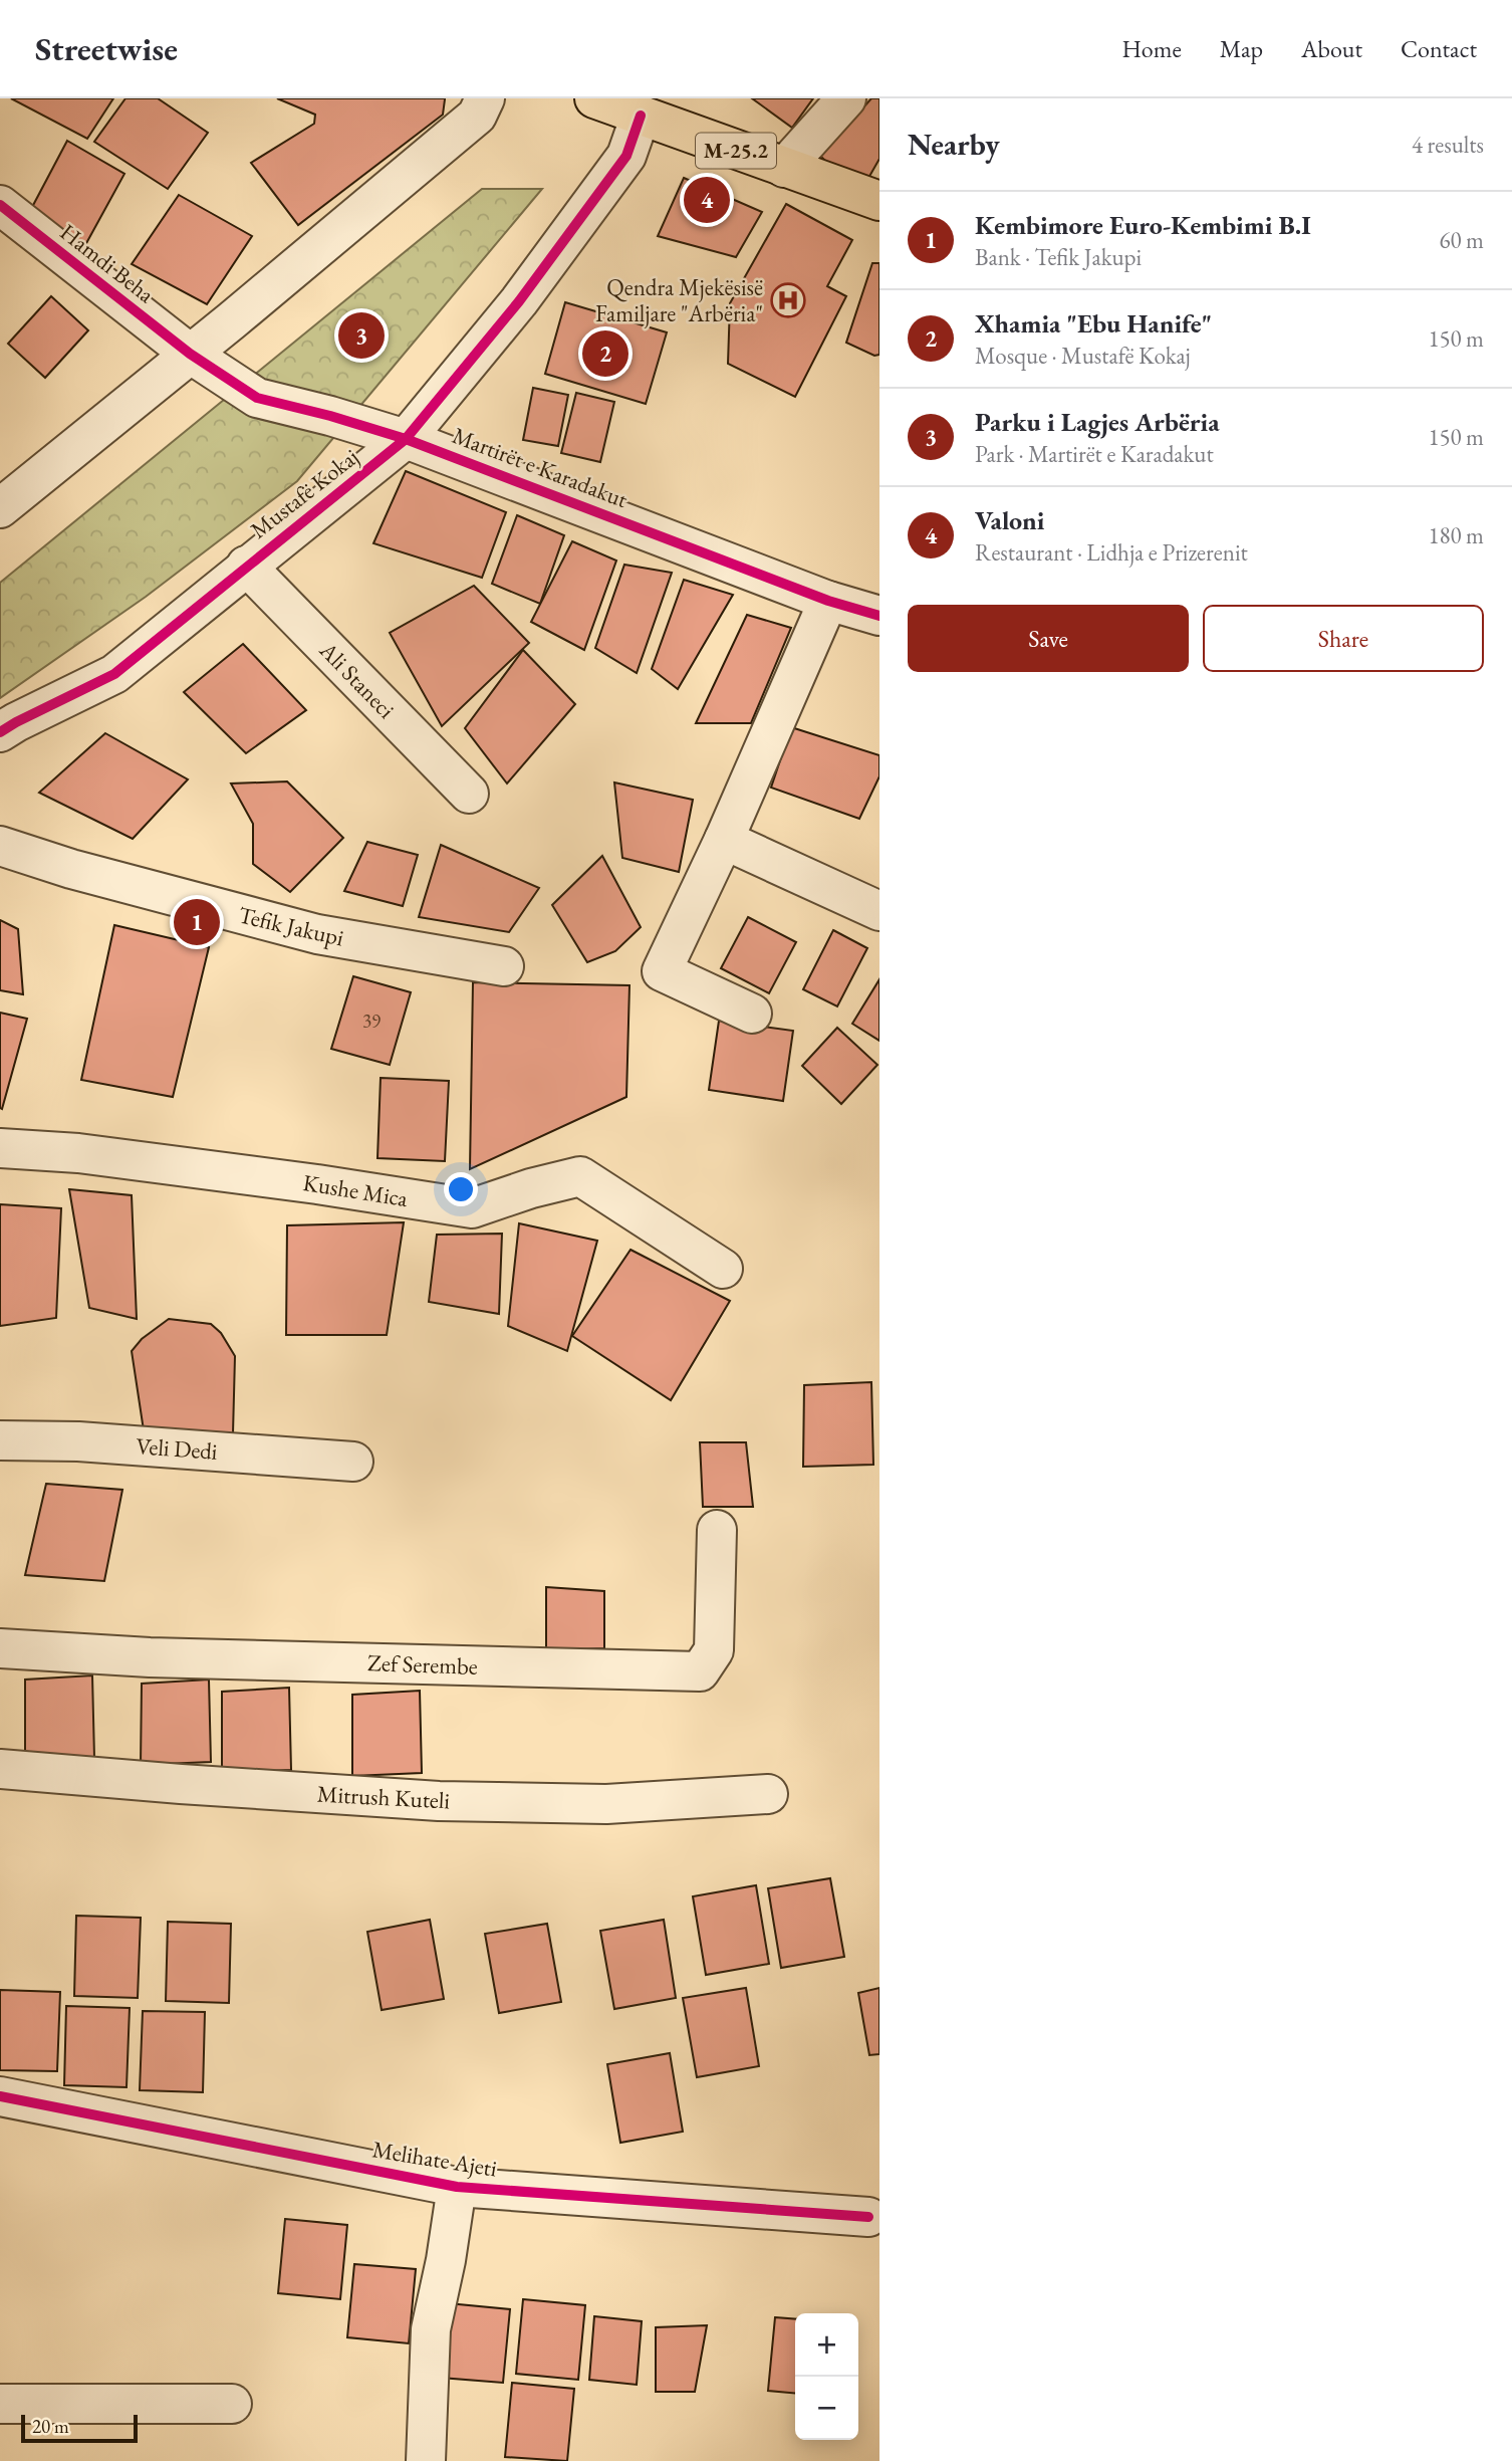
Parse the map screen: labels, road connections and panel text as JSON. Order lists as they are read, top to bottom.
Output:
{
  "streets": {
    "main road": ["M-25.2"],
    "street": [
      "Hamdi Beha",
      "Martirët e Karadakut",
      "Mustafë Kokaj",
      "Ali Staneci",
      "Tefik Jakupi",
      "Kushe Mica",
      "Veli Dedi",
      "Zef Serembe",
      "Mitrush Kuteli",
      "Melihate Ajeti"
    ]
  },
  "crossings": [
    ["M-25.2", "Mustafë Kokaj"],
    ["Hamdi Beha", "Martirët e Karadakut"],
    ["Martirët e Karadakut", "Mustafë Kokaj"],
    ["Mustafë Kokaj", "Ali Staneci"]
  ],
  "places": {
    "hospital": ["Qendra Mjekësisë Familjare \"Arbëria\""]
  },
  "house_numbers": ["39"],
  "scale_bar": "20 m",
  "page": {
    "header": "Streetwise",
    "nav": [
      "Home",
      "Map",
      "About",
      "Contact"
    ],
    "heading": ["Nearby", "4 results"],
    "pins": [
      "4",
      "3",
      "2",
      "1"
    ],
    "list": [
      {
        "mark": "1",
        "name": "Kembimore Euro-Kembimi B.I",
        "note": "Bank · Tefik Jakupi",
        "value": "60 m"
      },
      {
        "mark": "2",
        "name": "Xhamia \"Ebu Hanife\"",
        "note": "Mosque · Mustafë Kokaj",
        "value": "150 m"
      },
      {
        "mark": "3",
        "name": "Parku i Lagjes Arbëria",
        "note": "Park · Martirët e Karadakut",
        "value": "150 m"
      },
      {
        "mark": "4",
        "name": "Valoni",
        "note": "Restaurant · Lidhja e Prizerenit",
        "value": "180 m"
      }
    ],
    "buttons": ["Save", "Share"],
    "map_buttons": ["+", "−"],
    "scale": "20 m"
  }
}
